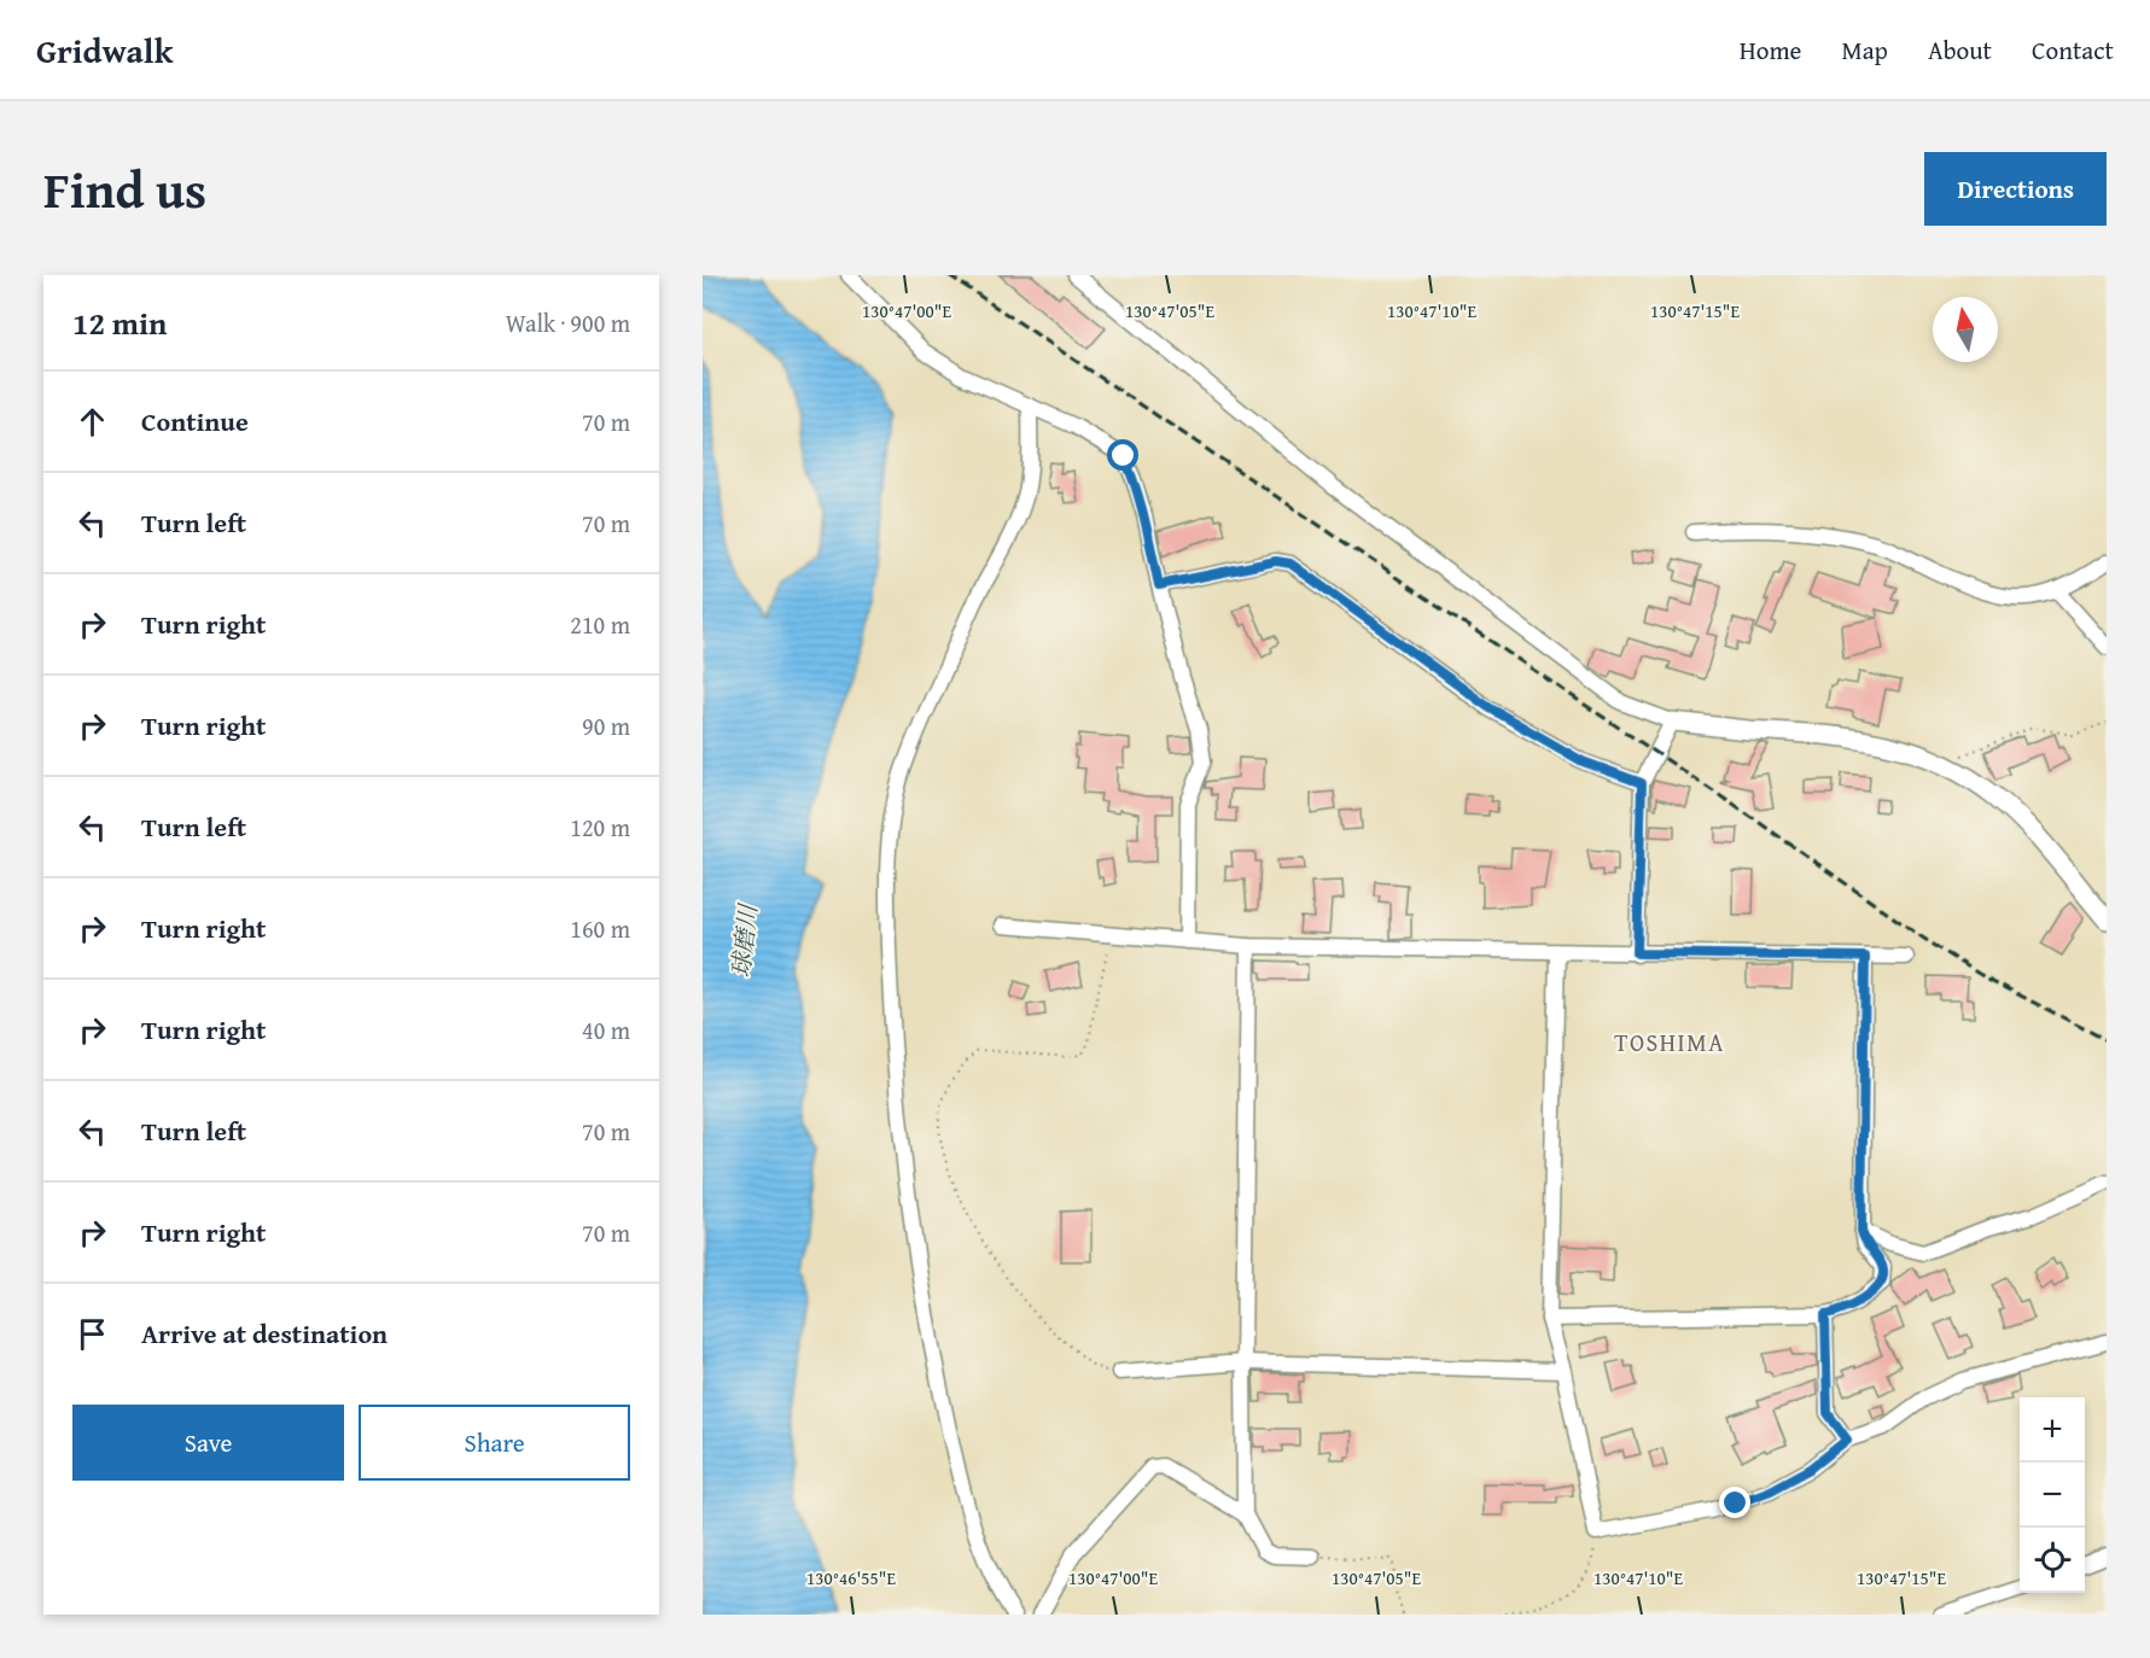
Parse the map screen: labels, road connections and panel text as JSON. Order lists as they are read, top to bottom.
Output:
{
  "districts": ["TOSHIMA"],
  "water": ["球磨川"],
  "north": "top",
  "page": {
    "header": "Gridwalk",
    "nav": [
      "Home",
      "Map",
      "About",
      "Contact"
    ],
    "title": "Find us",
    "buttons": [
      "Directions",
      ["Save", "Share"]
    ],
    "heading": ["12 min", "Walk · 900 m"],
    "list": [
      ["Continue", "70 m"],
      ["Turn left", "70 m"],
      ["Turn right", "210 m"],
      ["Turn right", "90 m"],
      ["Turn left", "120 m"],
      ["Turn right", "160 m"],
      ["Turn right", "40 m"],
      ["Turn left", "70 m"],
      ["Turn right", "70 m"],
      "Arrive at destination"
    ],
    "map_buttons": ["+", "−"]
  },
  "coordinates": [
    "130°47'00\"E",
    "130°47'05\"E",
    "130°47'10\"E",
    "130°47'15\"E",
    "130°46'55\"E"
  ]
}
